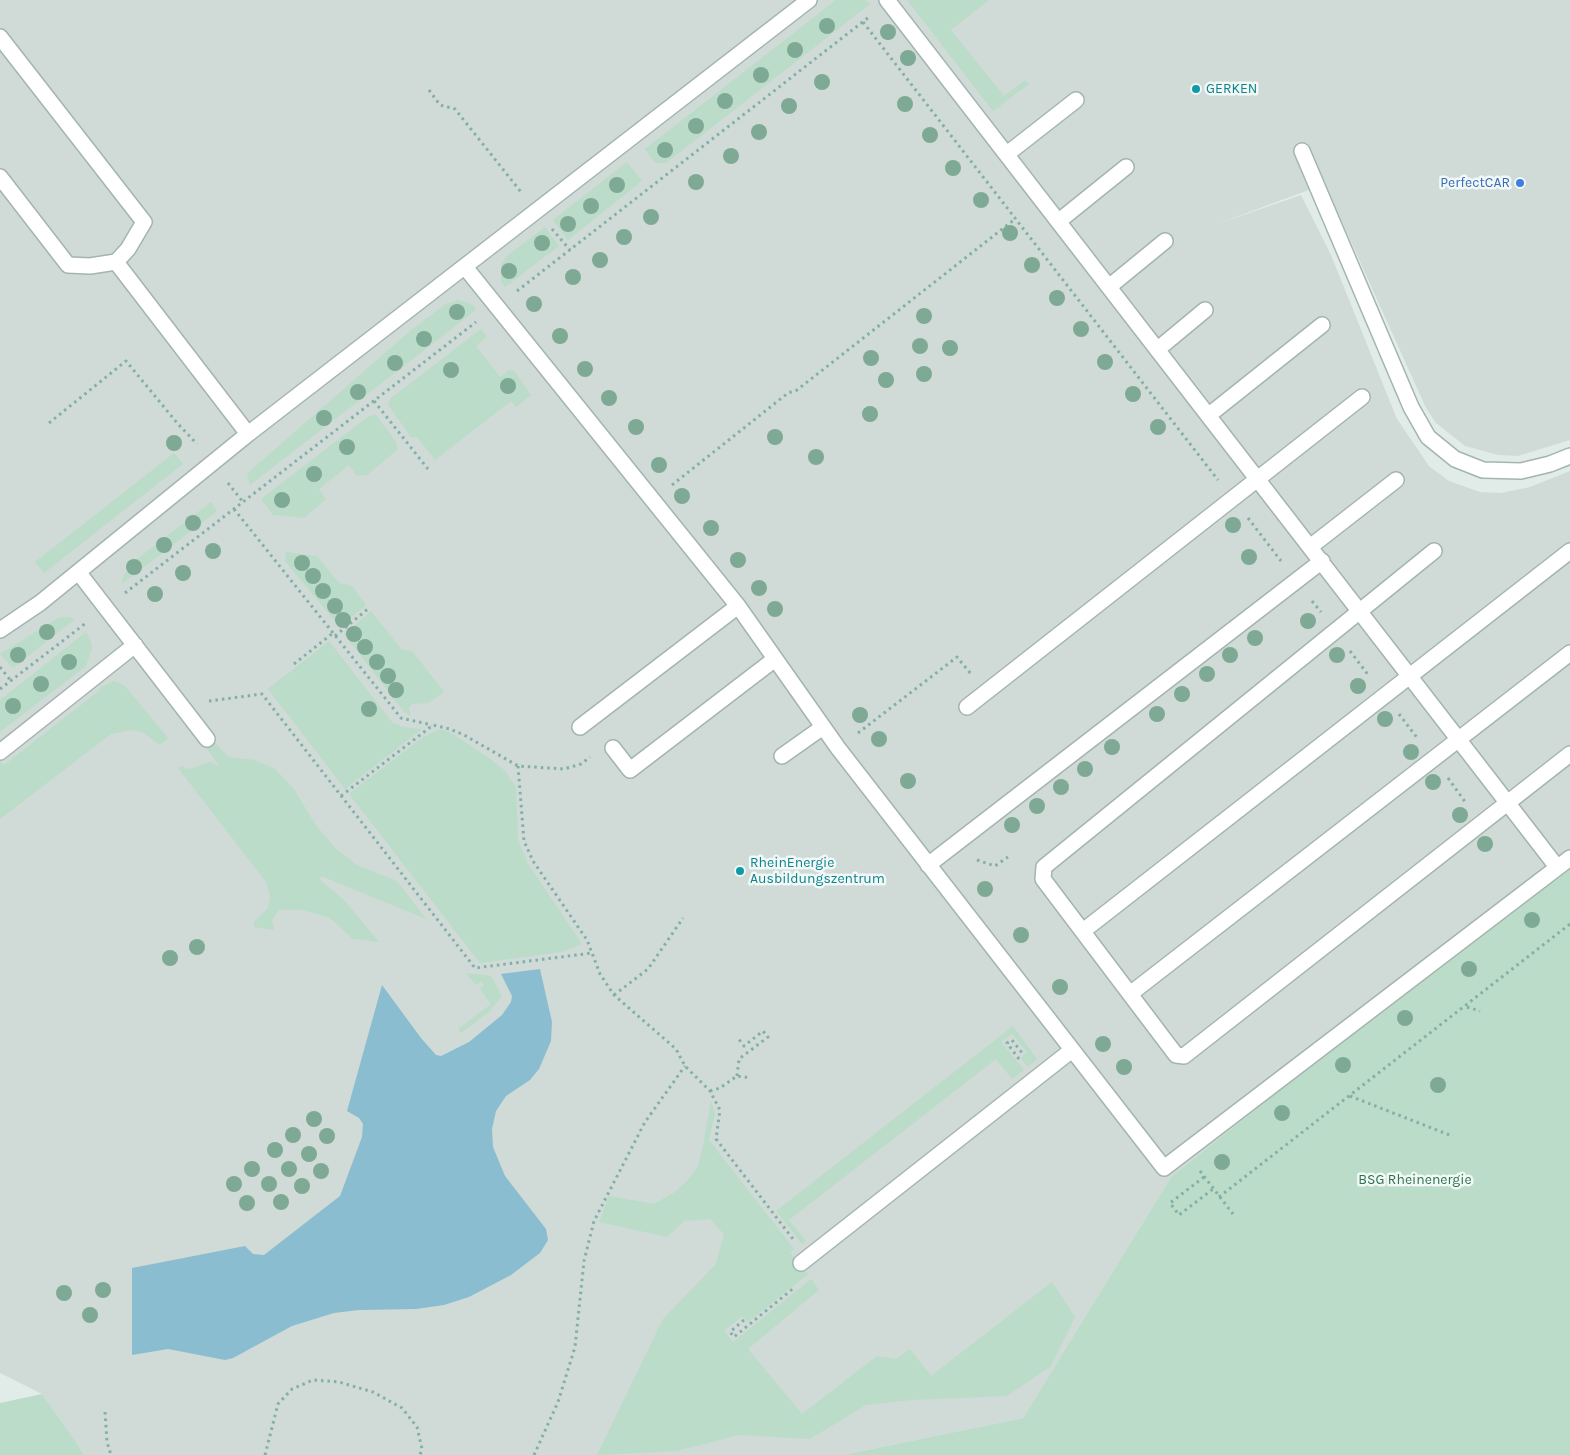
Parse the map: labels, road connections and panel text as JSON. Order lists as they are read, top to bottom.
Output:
{
  "parks": ["BSG Rheinenergie"],
  "places": ["GERKEN", "PerfectCAR", "RheinEnergie Ausbildungszentrum"]
}
